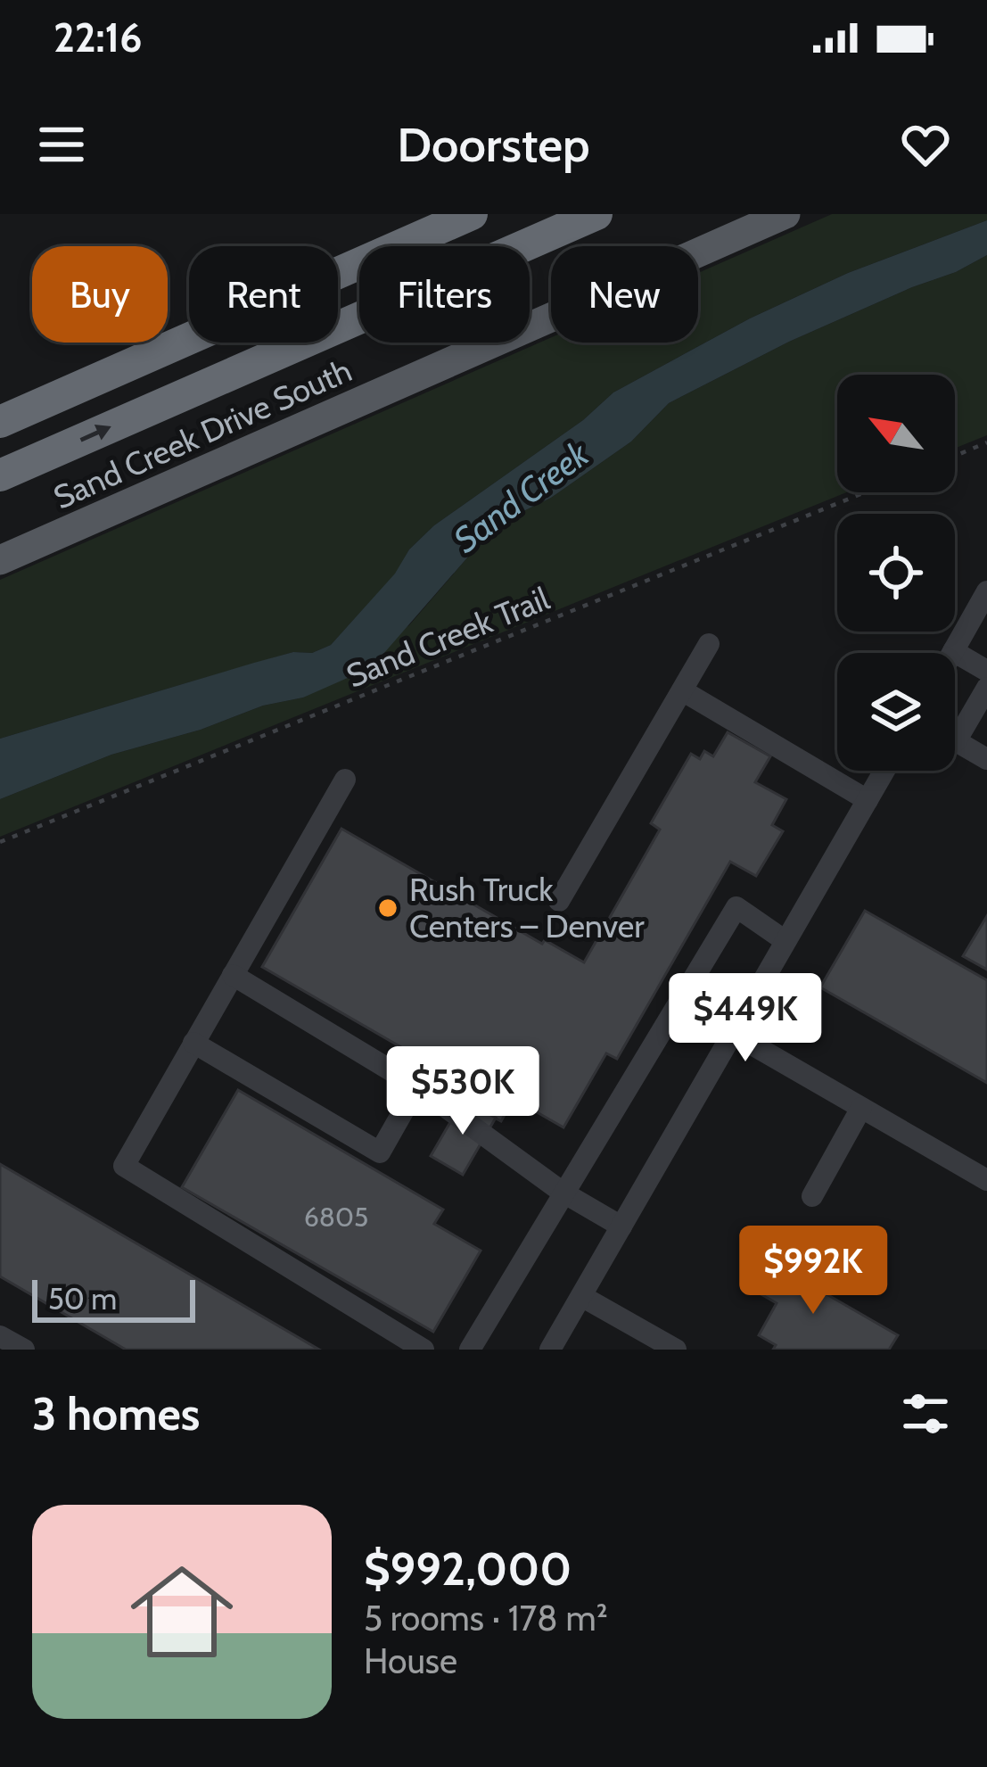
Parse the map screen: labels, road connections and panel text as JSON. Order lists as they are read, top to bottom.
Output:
{
  "streets": {
    "main road": ["Sand Creek Drive South"],
    "path": ["Sand Creek Trail"]
  },
  "water": ["Sand Creek"],
  "places": ["Rush Truck Centers – Denver"],
  "house_numbers": ["6805"],
  "scale_bar": "50 m",
  "north": "top left",
  "page": {
    "status": "22:16",
    "header": "Doorstep",
    "chip": [
      "Buy",
      "Rent",
      "Filters",
      "New"
    ],
    "price": ["$449K", "$530K", "$992K"],
    "scale": "50 m",
    "heading": "3 homes",
    "list": [
      {
        "name": "$992,000",
        "note": "5 rooms · 178 m² · House"
      }
    ]
  }
}
